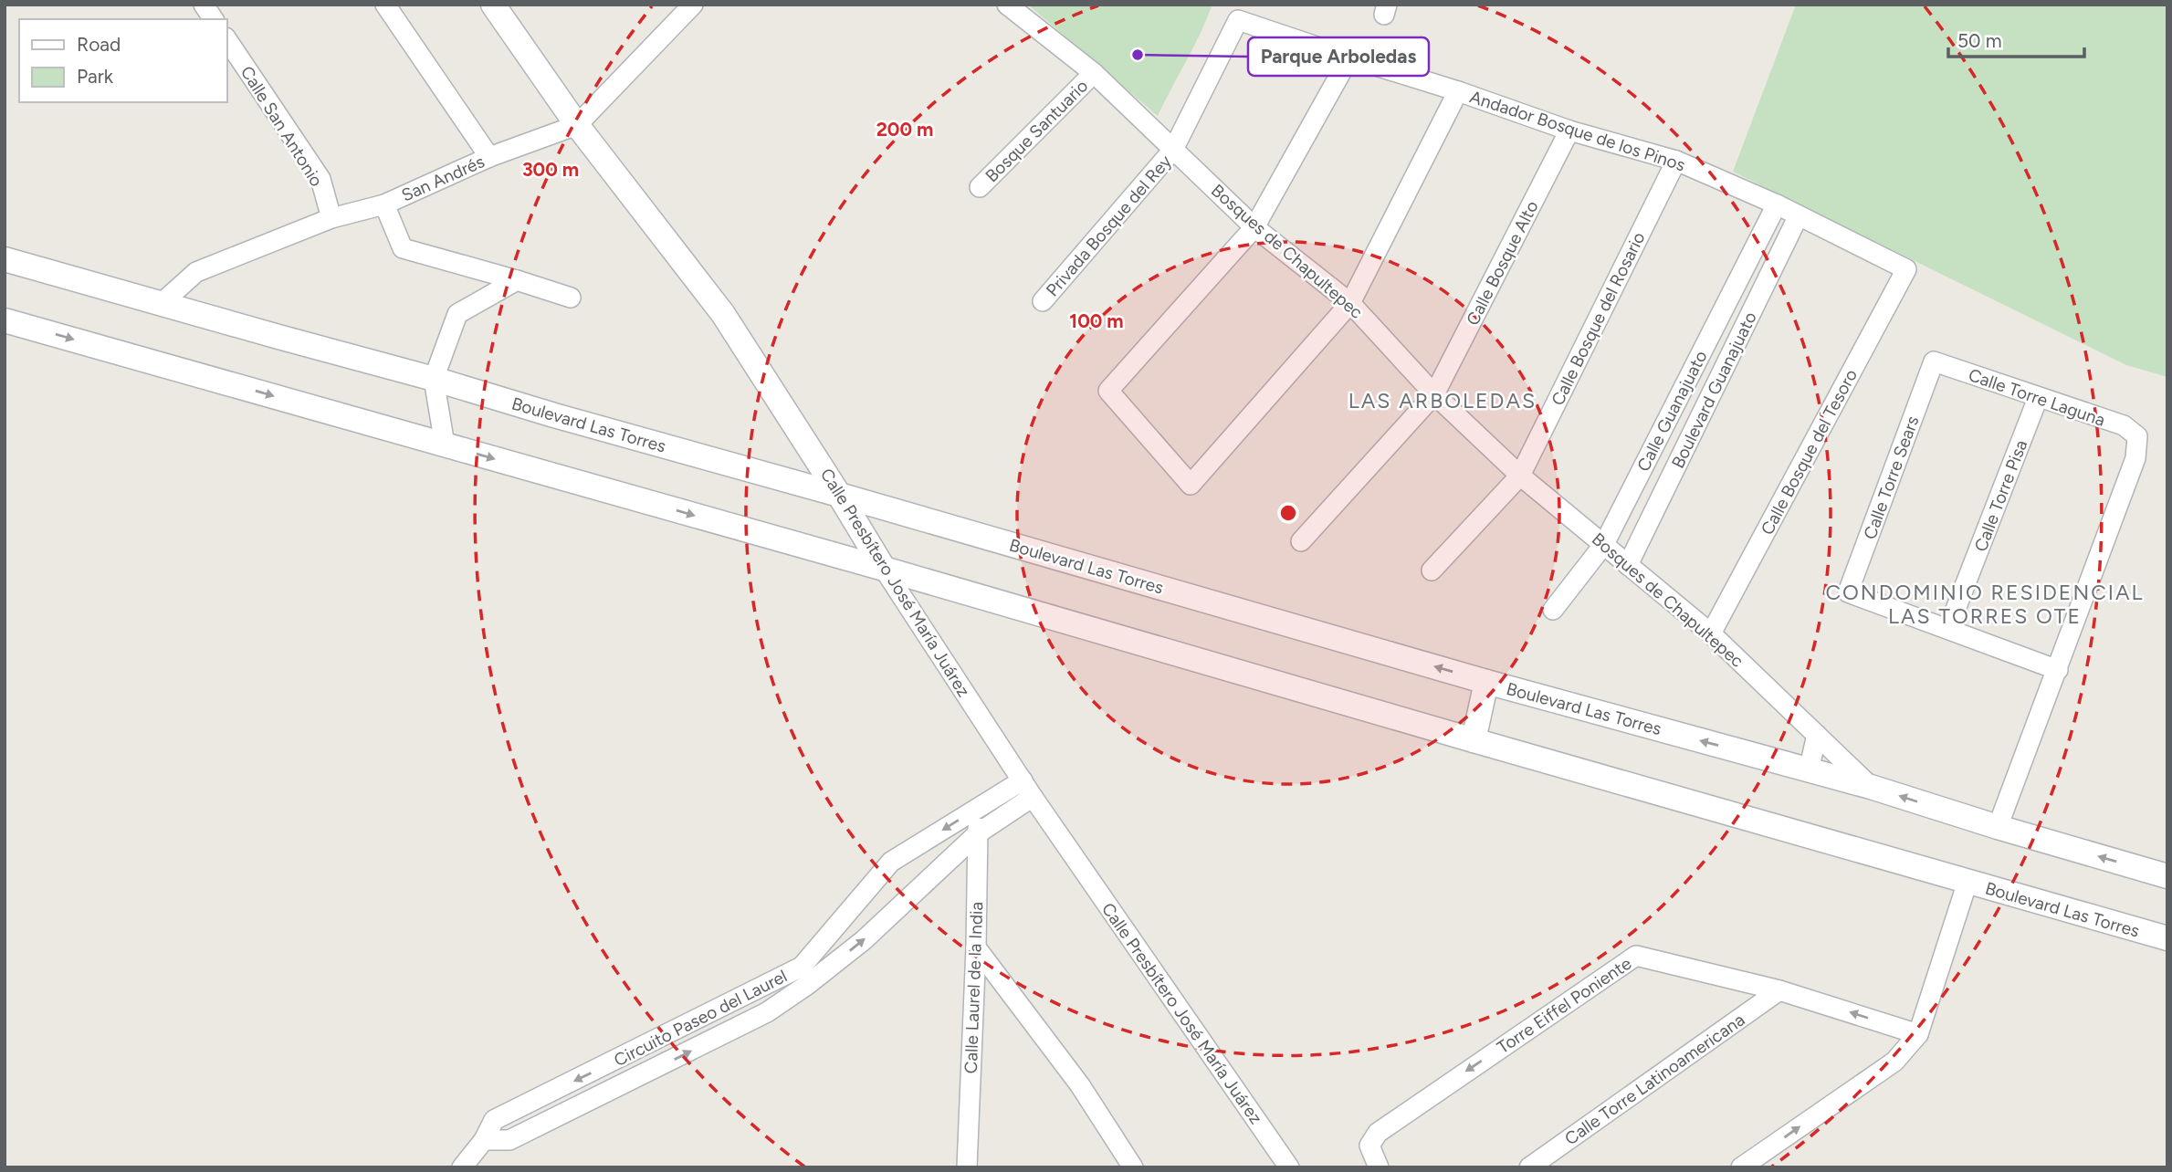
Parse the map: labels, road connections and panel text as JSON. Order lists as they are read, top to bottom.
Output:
{
  "streets": {
    "street": [
      "Calle San Antonio",
      "Bosque Santuario",
      "Andador Bosque de los Pinos",
      "San Andrés",
      "Privada Bosque del Rey",
      "Bosques de Chapultepec",
      "Calle Bosque Alto",
      "Calle Bosque del Rosario",
      "Boulevard Guanajuato",
      "Calle Torre Laguna",
      "Calle Guanajuato",
      "Boulevard Las Torres",
      "Calle Bosque del Tesoro",
      "Calle Torre Sears",
      "Calle Torre Pisa",
      "Calle Presbítero José María Juárez",
      "Calle Laurel de la India",
      "Torre Eiffel Poniente",
      "Circuito Paseo del Laurel",
      "Calle Torre Latinoamericana"
    ]
  },
  "crossings": [
    ["Calle San Antonio", "San Andrés"],
    ["Bosque Santuario", "Bosques de Chapultepec"],
    ["Andador Bosque de los Pinos", "Privada Bosque del Rey"],
    ["Andador Bosque de los Pinos", "Calle Bosque Alto"],
    ["Andador Bosque de los Pinos", "Calle Bosque del Rosario"],
    ["Andador Bosque de los Pinos", "Boulevard Guanajuato"],
    ["Andador Bosque de los Pinos", "Calle Guanajuato"],
    ["Andador Bosque de los Pinos", "Calle Bosque del Tesoro"],
    ["San Andrés", "Boulevard Las Torres"],
    ["San Andrés", "Calle Presbítero José María Juárez"],
    ["Privada Bosque del Rey", "Bosques de Chapultepec"],
    ["Bosques de Chapultepec", "Calle Bosque Alto"],
    ["Bosques de Chapultepec", "Calle Bosque del Rosario"],
    ["Bosques de Chapultepec", "Boulevard Guanajuato"],
    ["Bosques de Chapultepec", "Calle Guanajuato"],
    ["Bosques de Chapultepec", "Boulevard Las Torres"],
    ["Bosques de Chapultepec", "Calle Bosque del Tesoro"],
    ["Calle Torre Laguna", "Calle Torre Sears"],
    ["Calle Torre Laguna", "Calle Torre Pisa"],
    ["Boulevard Las Torres", "Calle Presbítero José María Juárez"],
    ["Calle Torre Sears", "Calle Torre Pisa"],
    ["Calle Presbítero José María Juárez", "Circuito Paseo del Laurel"],
    ["Calle Laurel de la India", "Circuito Paseo del Laurel"],
    ["Torre Eiffel Poniente", "Calle Torre Latinoamericana"]
  ],
  "districts": ["LAS ARBOLEDAS", "CONDOMINIO RESIDENCIAL LAS TORRES OTE"],
  "places": ["Parque Arboledas"],
  "legend": ["Road", "Park"],
  "scale_bar": "50 m",
  "rings": ["200 m", "300 m", "100 m"]
}
